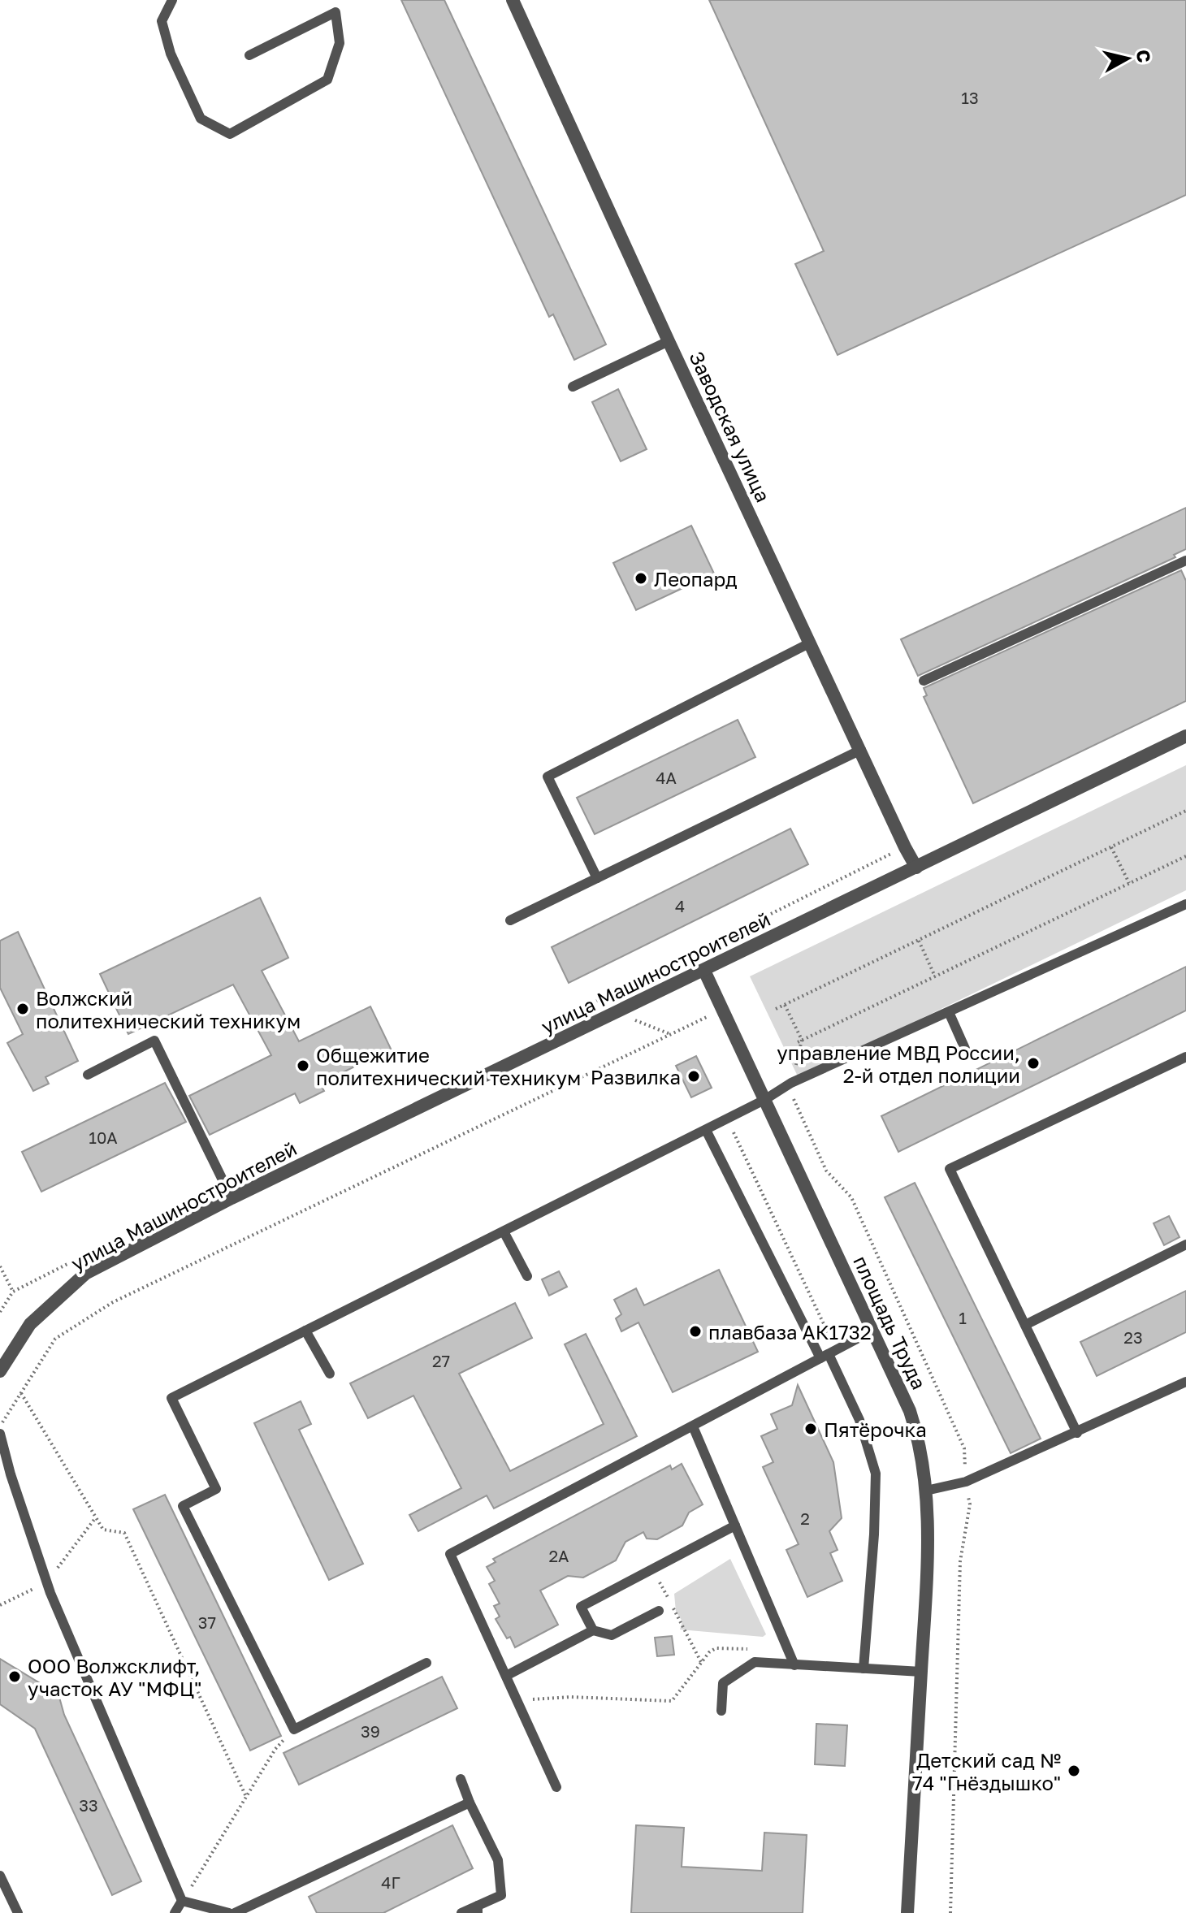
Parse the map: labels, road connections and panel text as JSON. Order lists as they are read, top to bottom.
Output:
{
  "streets": {
    "street": ["Заводская улица", "улица Машиностроителей", "площадь Труда"]
  },
  "crossings": [
    ["Заводская улица", "улица Машиностроителей"],
    ["улица Машиностроителей", "площадь Труда"]
  ],
  "places": [
    "Леопард",
    "Волжский политехнический техникум",
    "управление МВД России, 2-й отдел полиции",
    "Общежитие политехнический техникум",
    "Развилка",
    "плавбаза АК1732",
    "Пятёрочка",
    "ООО Волжсклифт, участок АУ \"МФЦ\"",
    "Детский сад № 74 \"Гнёздышко\""
  ],
  "house_numbers": [
    "13",
    "4А",
    "4",
    "10А",
    "1",
    "23",
    "27",
    "2",
    "2А",
    "37",
    "39",
    "33",
    "4Г"
  ],
  "north": "right"
}
